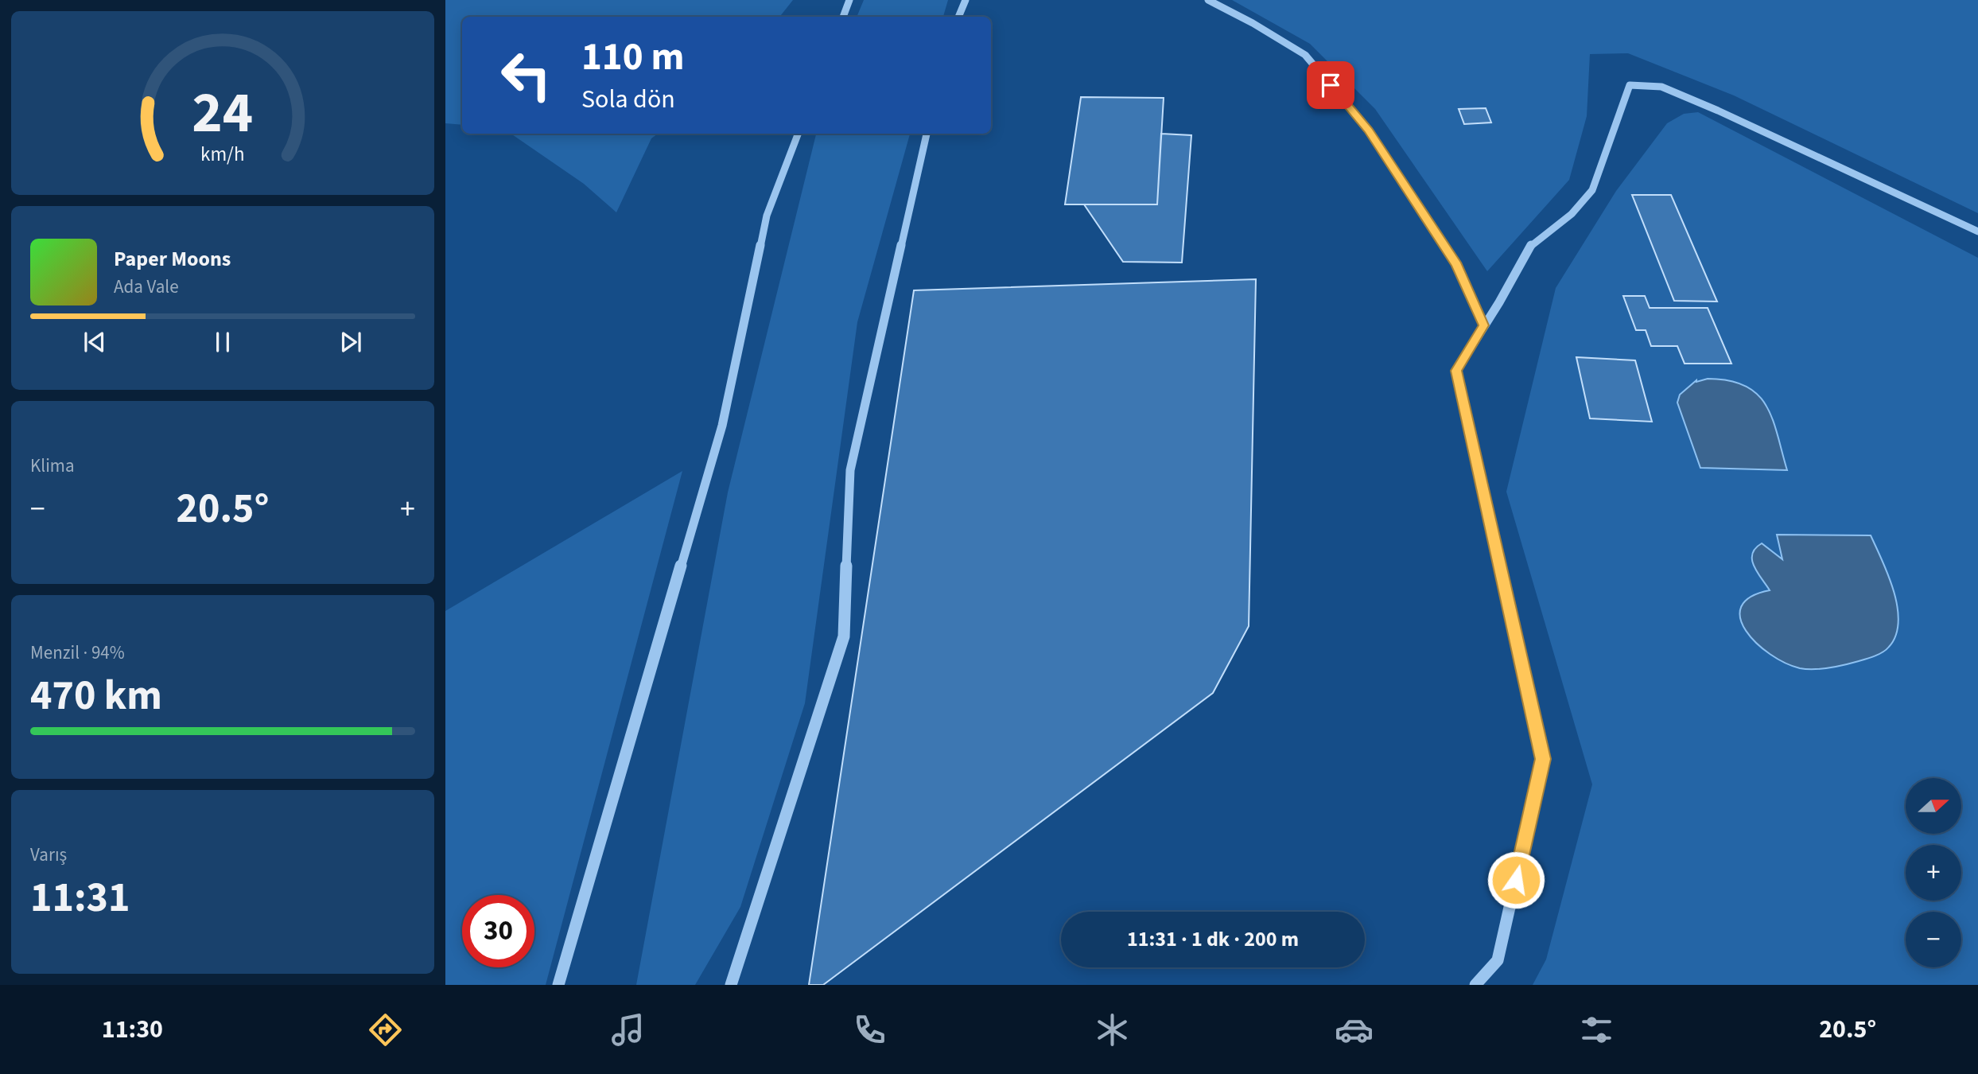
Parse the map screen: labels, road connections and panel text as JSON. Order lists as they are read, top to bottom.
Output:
{
  "north": "right",
  "page": {
    "turn": ["110 m", "Sola dön"],
    "song": ["Paper Moons", "Ada Vale"],
    "tile": [
      "Klima",
      ["Menzil · 94%", "470 km"],
      ["Varış", "11:31"]
    ],
    "heat": ["−", "20.5°", "+"],
    "map_buttons": ["+", "−"],
    "limit": "30",
    "trip": "11:31 · 1 dk · 200 m",
    "tabs": ["11:30", "20.5°"],
    "gauge": ["24", "km/h"]
  }
}
